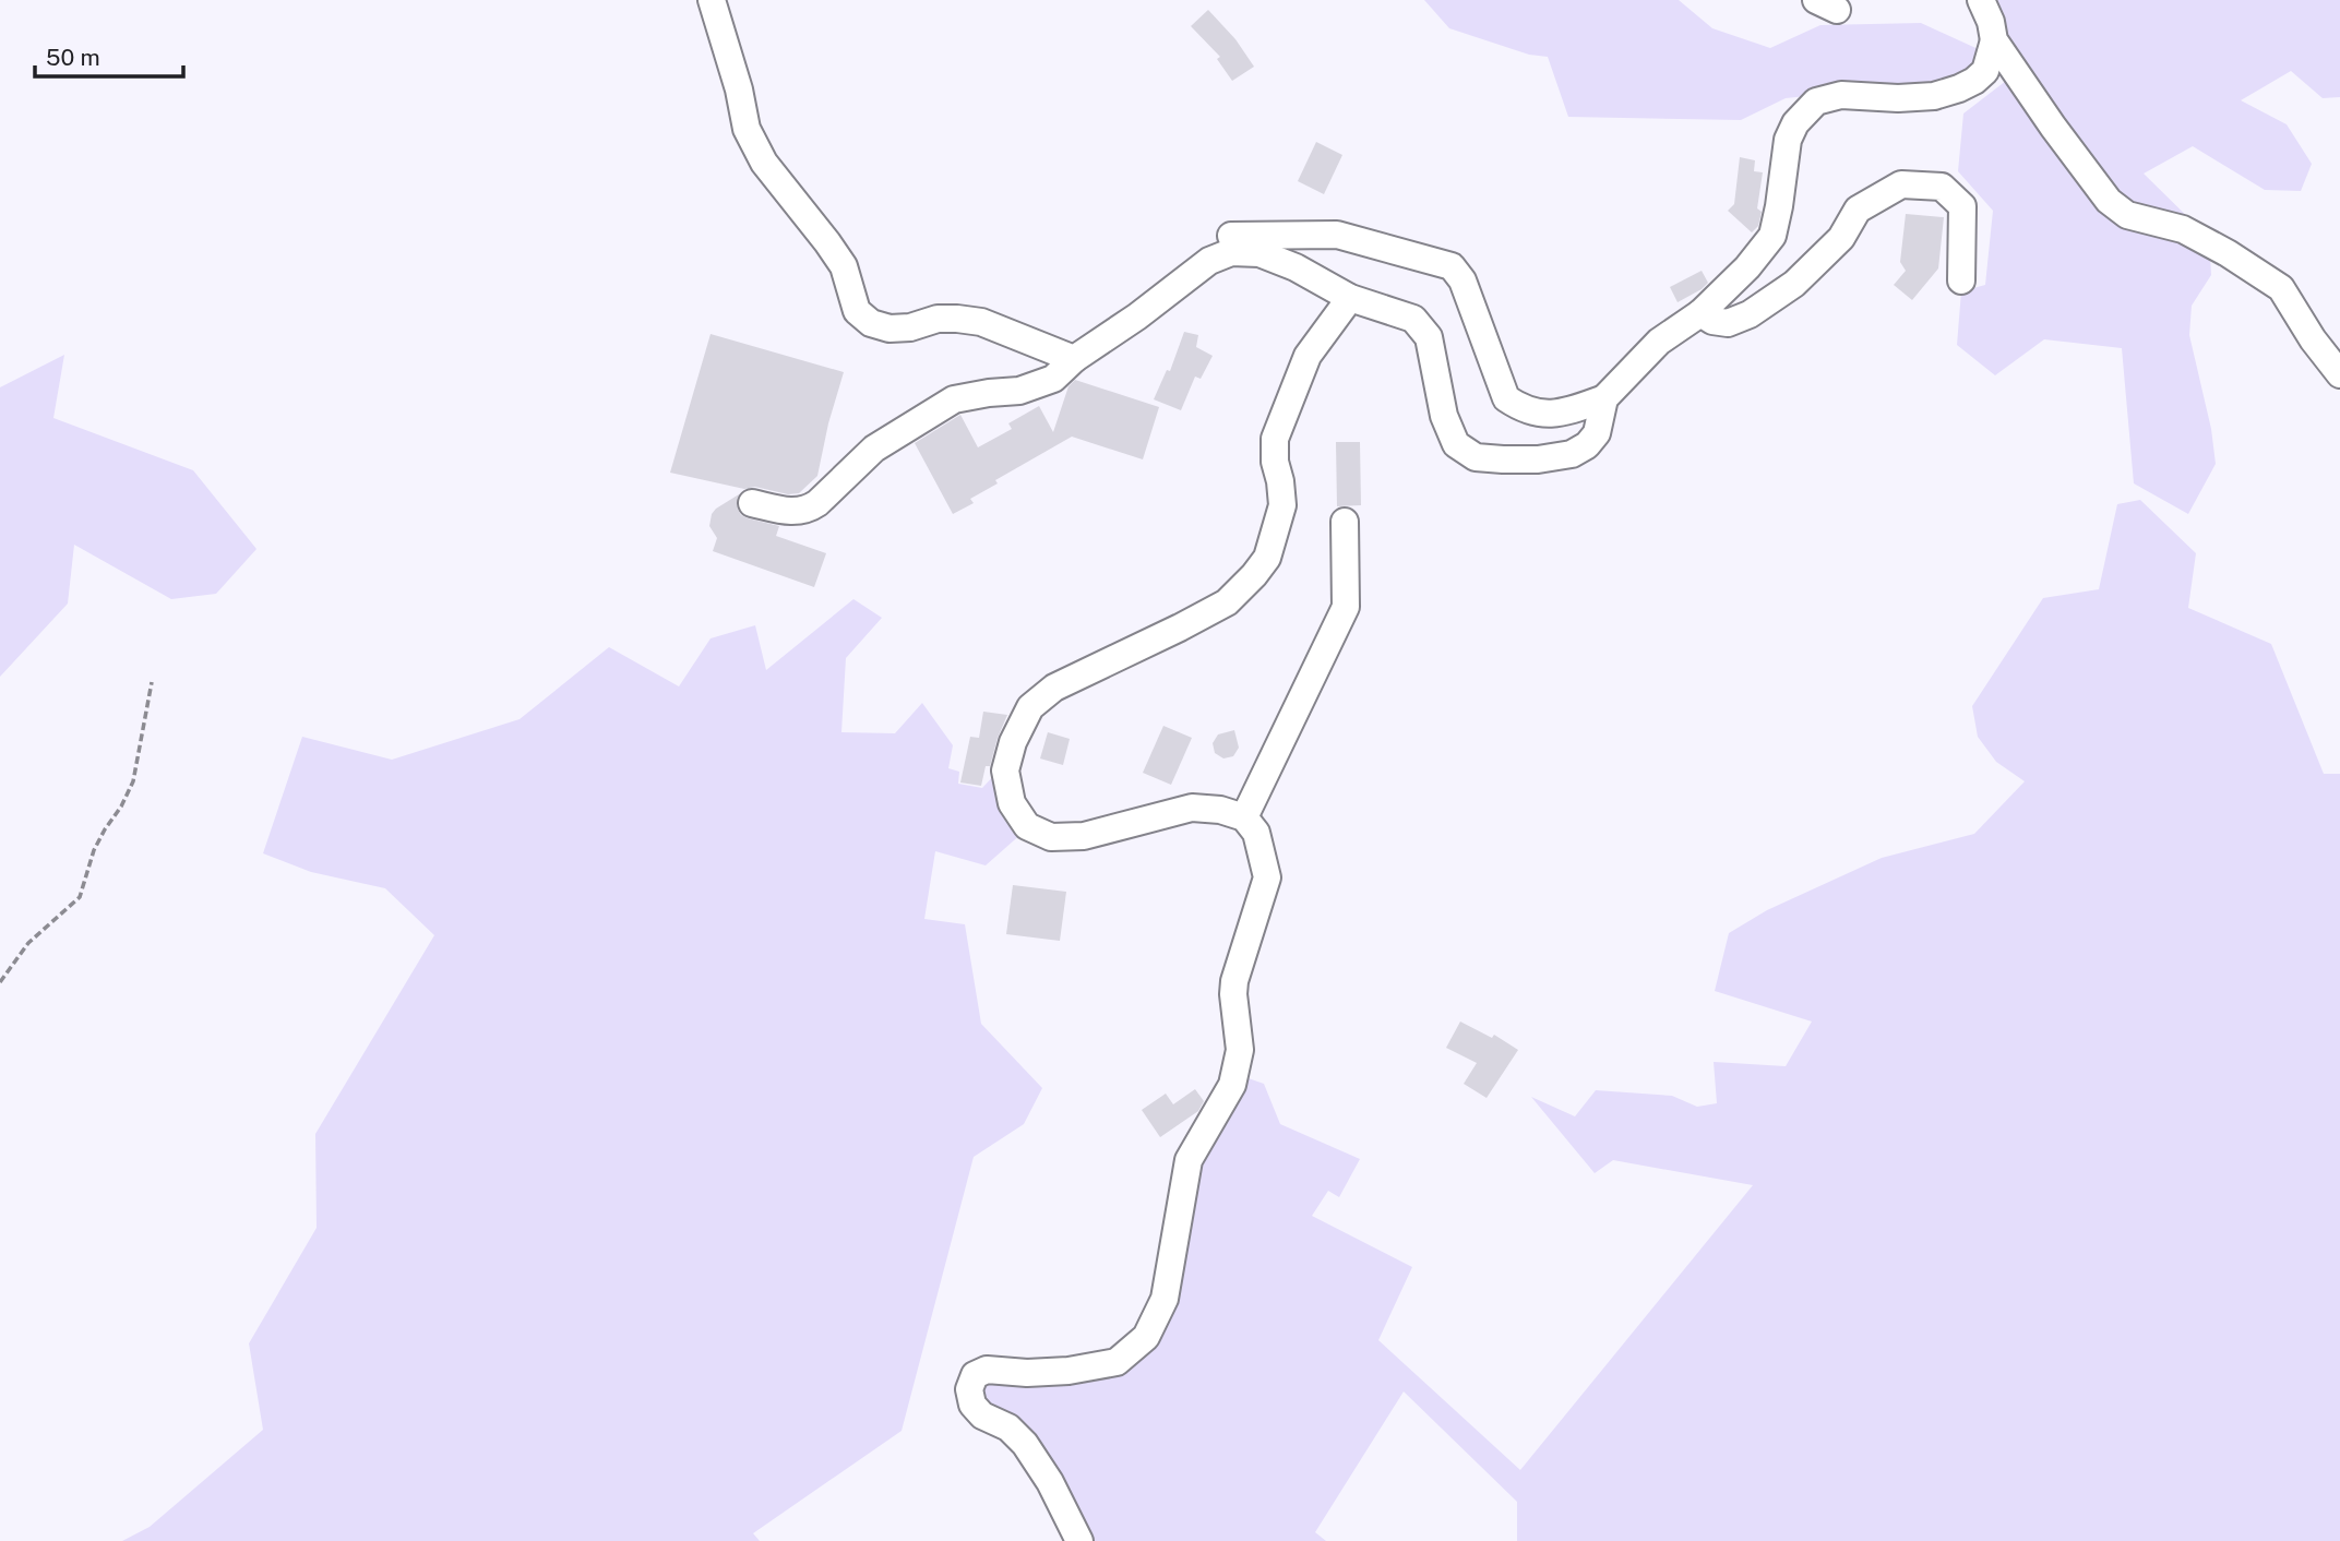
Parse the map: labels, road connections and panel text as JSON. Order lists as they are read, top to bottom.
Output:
{
  "scale_bar": "50 m"
}
